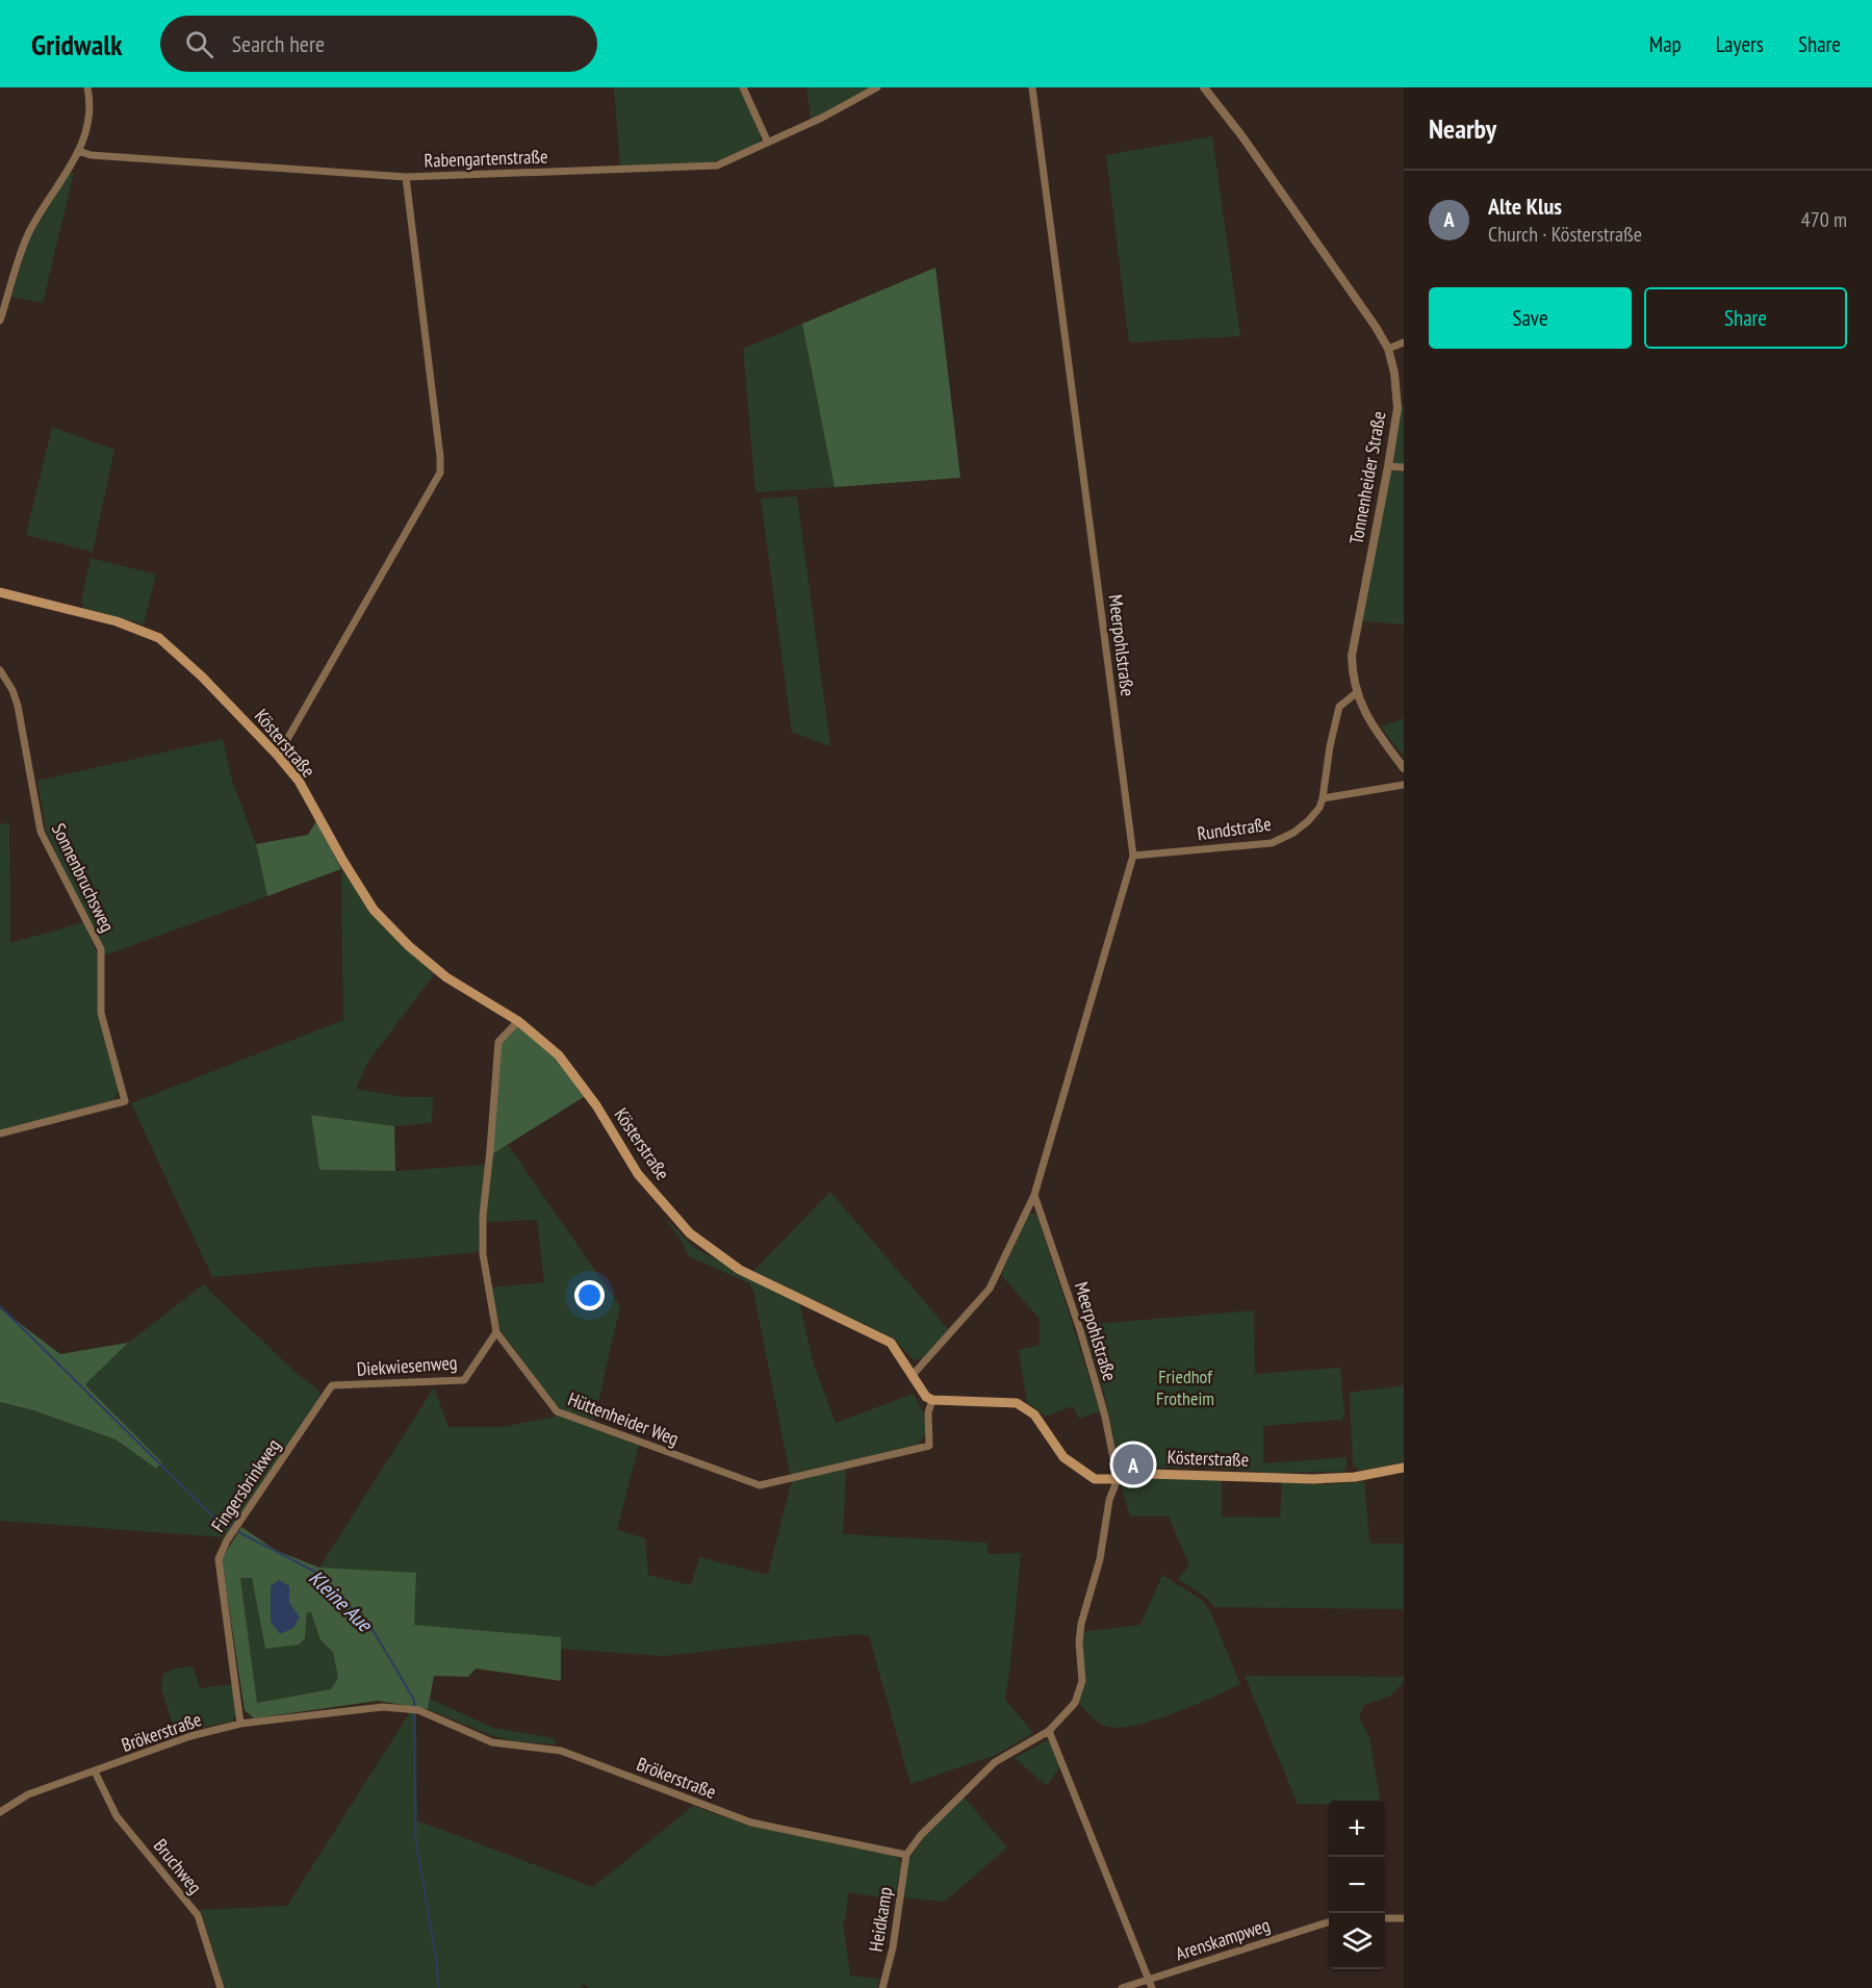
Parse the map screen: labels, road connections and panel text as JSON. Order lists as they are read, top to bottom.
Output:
{
  "streets": {
    "main road": ["Kösterstraße"],
    "street": [
      "Rabengartenstraße",
      "Tonnenheider Straße",
      "Meerpohlstraße",
      "Rundstraße",
      "Sonnenbruchsweg",
      "Diekwiesenweg",
      "Hüttenheider Weg",
      "Fingersbrinkweg",
      "Brökerstraße",
      "Bruchweg",
      "Heidkamp",
      "Arenskampweg"
    ]
  },
  "crossings": [
    ["Tonnenheider Straße", "Rundstraße"],
    ["Meerpohlstraße", "Kösterstraße"],
    ["Meerpohlstraße", "Rundstraße"],
    ["Kösterstraße", "Hüttenheider Weg"],
    ["Diekwiesenweg", "Hüttenheider Weg"],
    ["Diekwiesenweg", "Fingersbrinkweg"],
    ["Fingersbrinkweg", "Brökerstraße"],
    ["Brökerstraße", "Bruchweg"],
    ["Brökerstraße", "Heidkamp"]
  ],
  "water": ["Kleine Aue"],
  "parks": ["Friedhof Frotheim"],
  "page": {
    "header": "Gridwalk",
    "search": "Search here",
    "nav": ["Map", "Layers", "Share"],
    "heading": "Nearby",
    "list": [
      {
        "mark": "A",
        "name": "Alte Klus",
        "note": "Church · Kösterstraße",
        "value": "470 m"
      }
    ],
    "buttons": ["Save", "Share"],
    "pins": "A",
    "map_buttons": ["+", "−"]
  }
}
